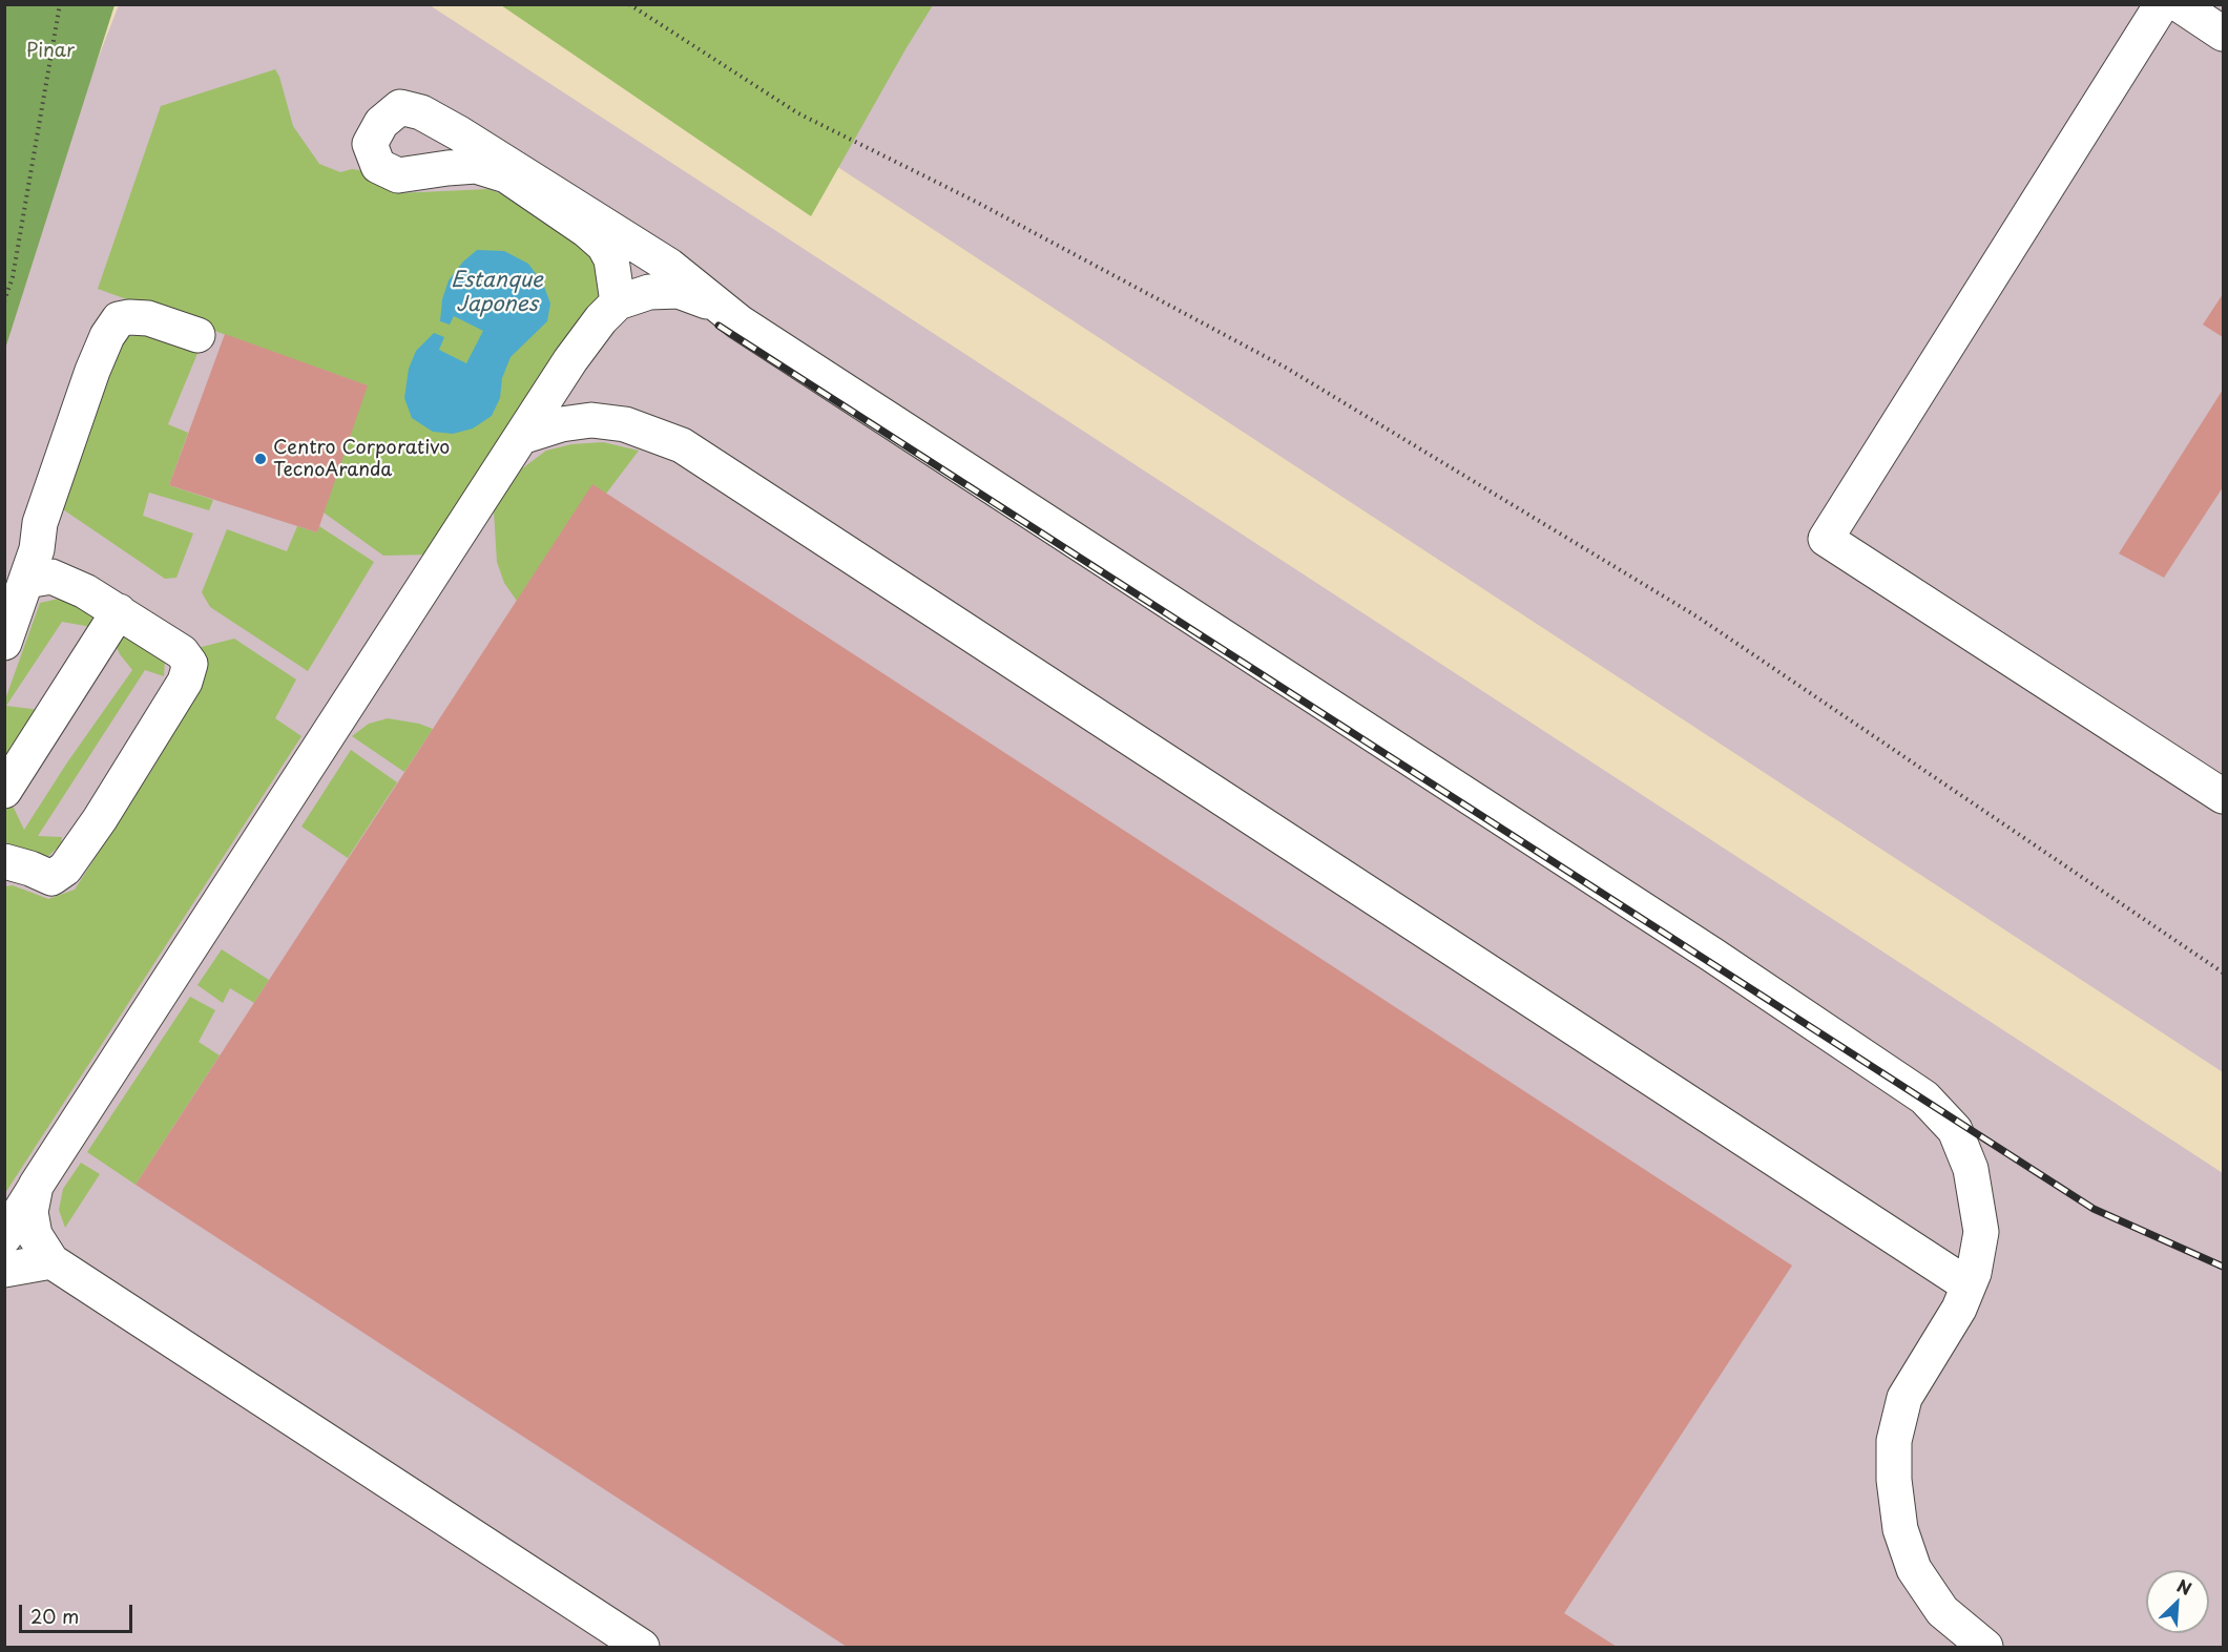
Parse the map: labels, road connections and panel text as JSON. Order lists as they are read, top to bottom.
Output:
{
  "water": ["Estanque Japones"],
  "parks": ["Pinar"],
  "places": ["Centro Corporativo TecnoAranda"],
  "scale_bar": "20 m",
  "north": "top right"
}
